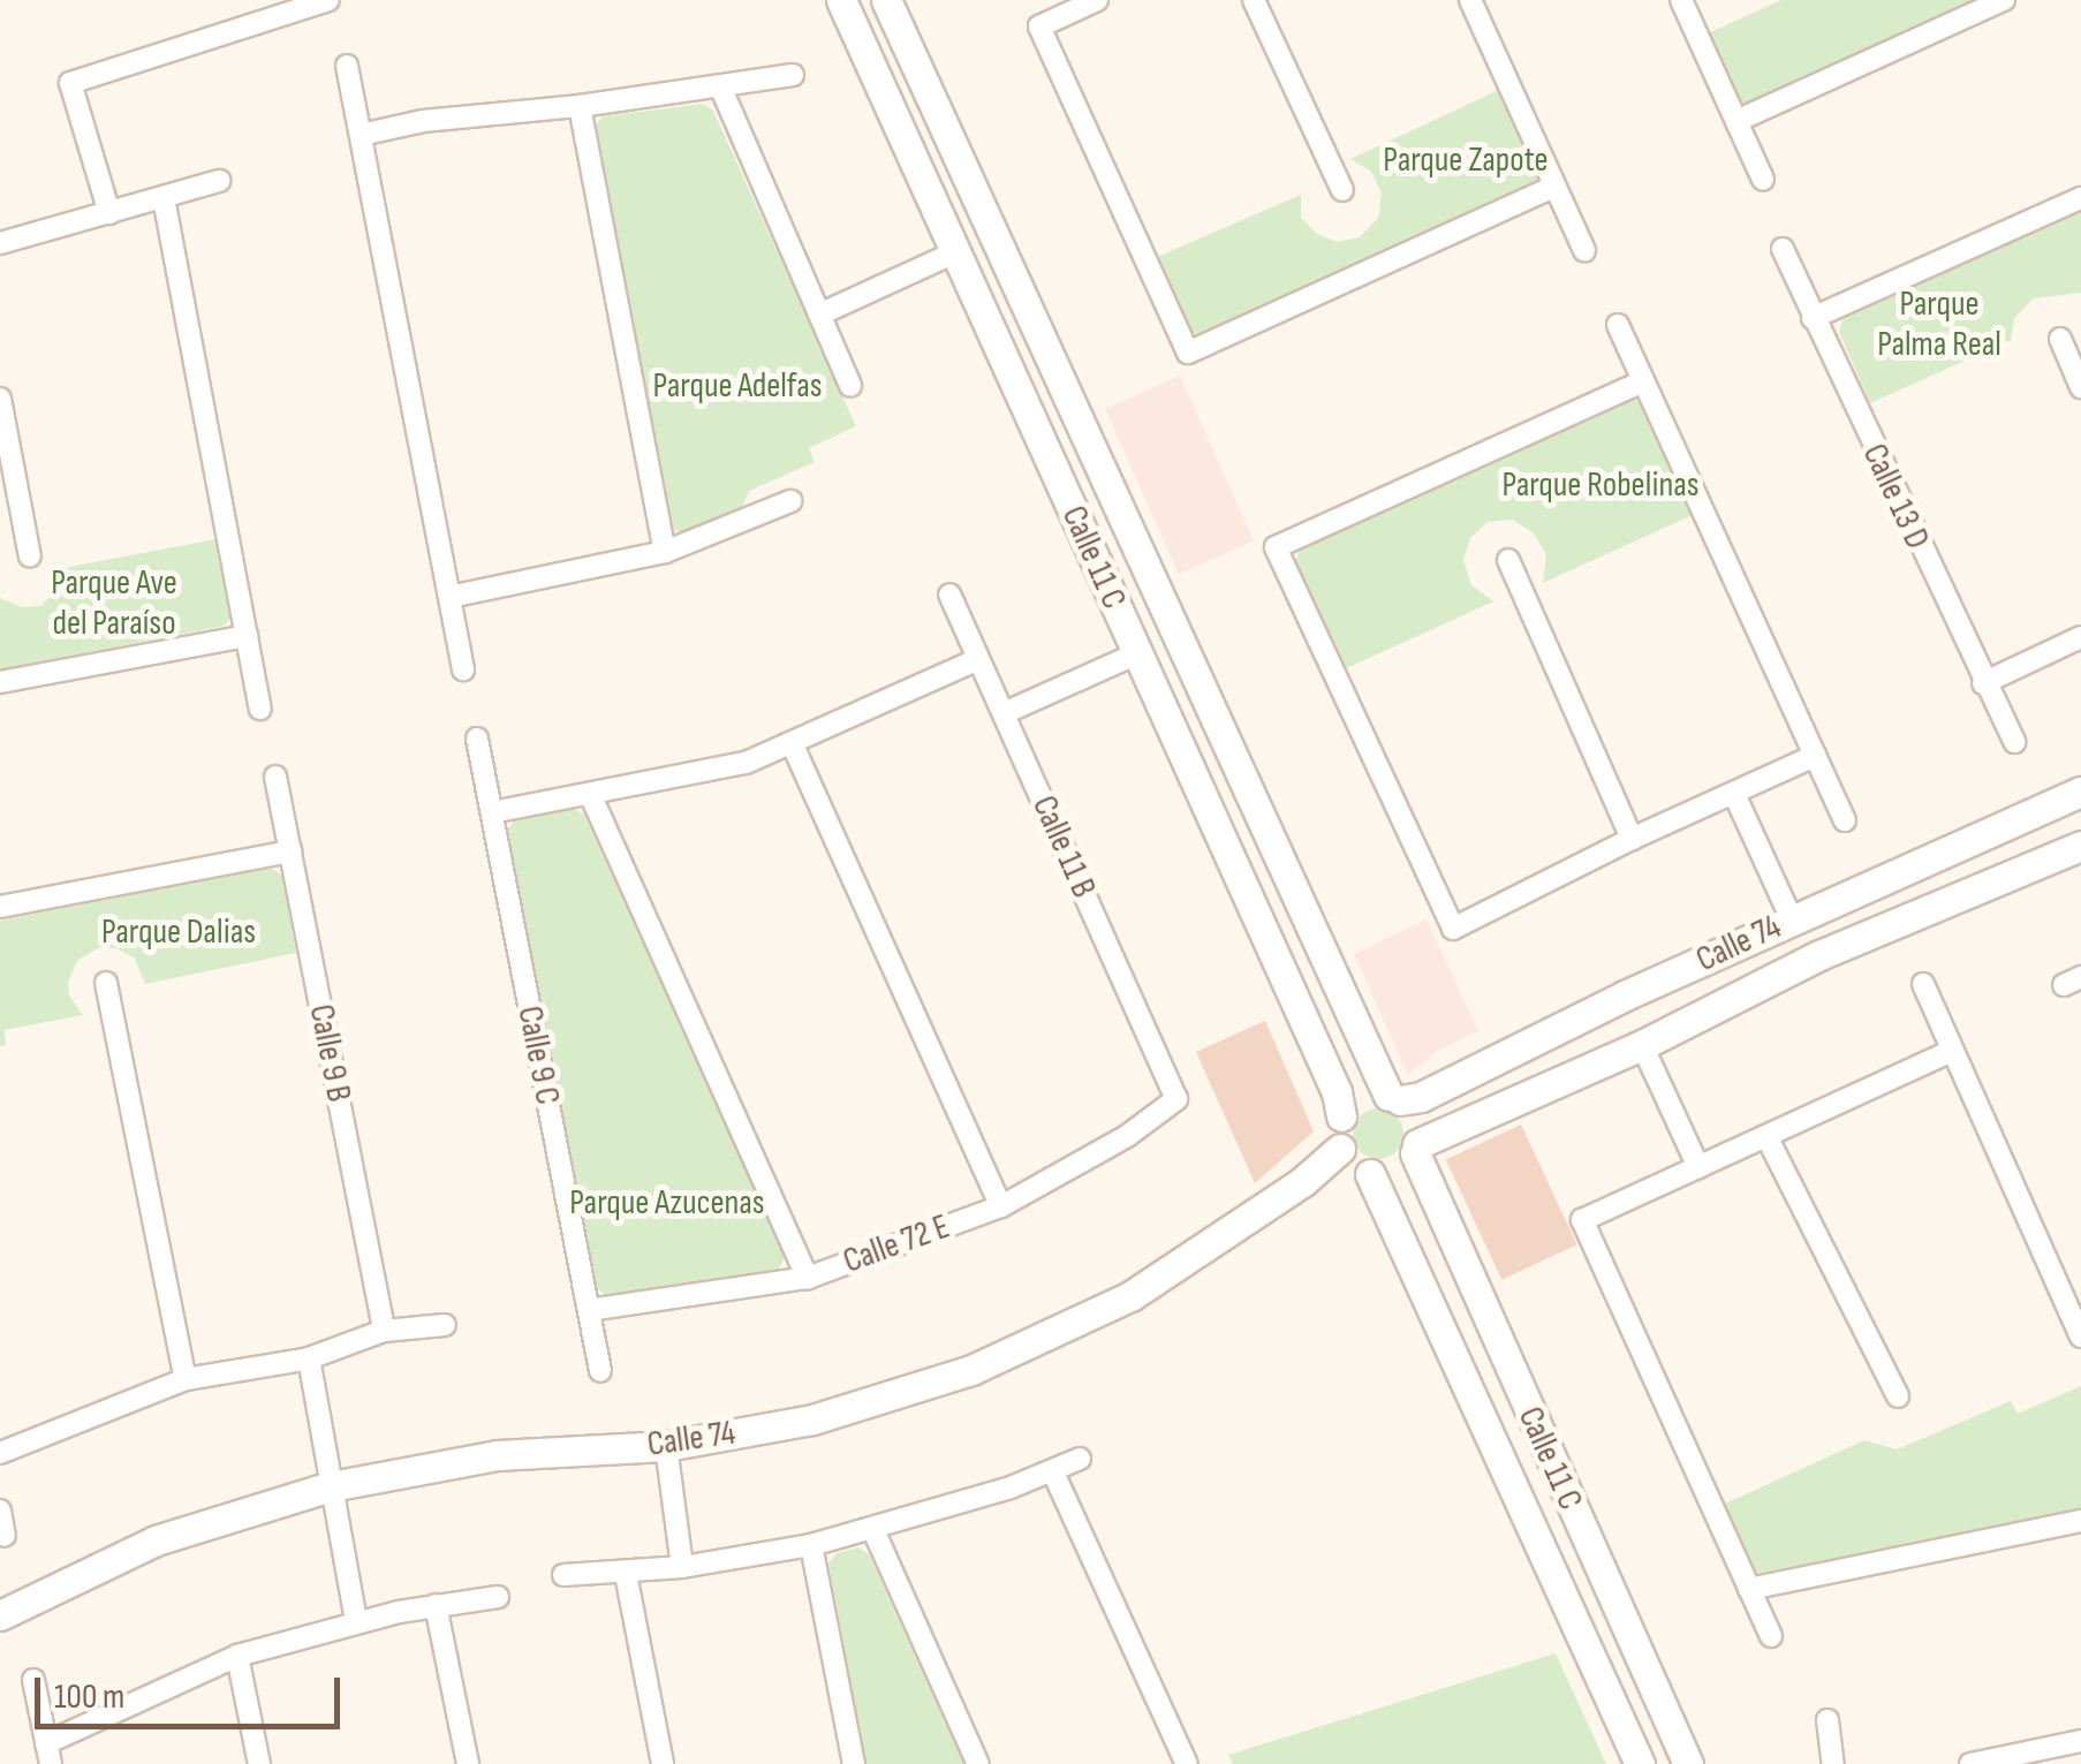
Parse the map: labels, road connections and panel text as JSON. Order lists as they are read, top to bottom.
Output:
{
  "streets": {
    "main road": ["Calle 11 C", "Calle 74"],
    "street": [
      "Calle 13 D",
      "Calle 11 B",
      "Calle 9 B",
      "Calle 9 C",
      "Calle 72 E"
    ]
  },
  "crossings": [
    ["Calle 11 C", "Calle 74"],
    ["Calle 11 B", "Calle 72 E"],
    ["Calle 9 C", "Calle 72 E"]
  ],
  "parks": [
    "Parque Zapote",
    "Parque Palma Real",
    "Parque Adelfas",
    "Parque Robelinas",
    "Parque Ave del Paraíso",
    "Parque Dalias",
    "Parque Azucenas"
  ],
  "scale_bar": "100 m"
}
